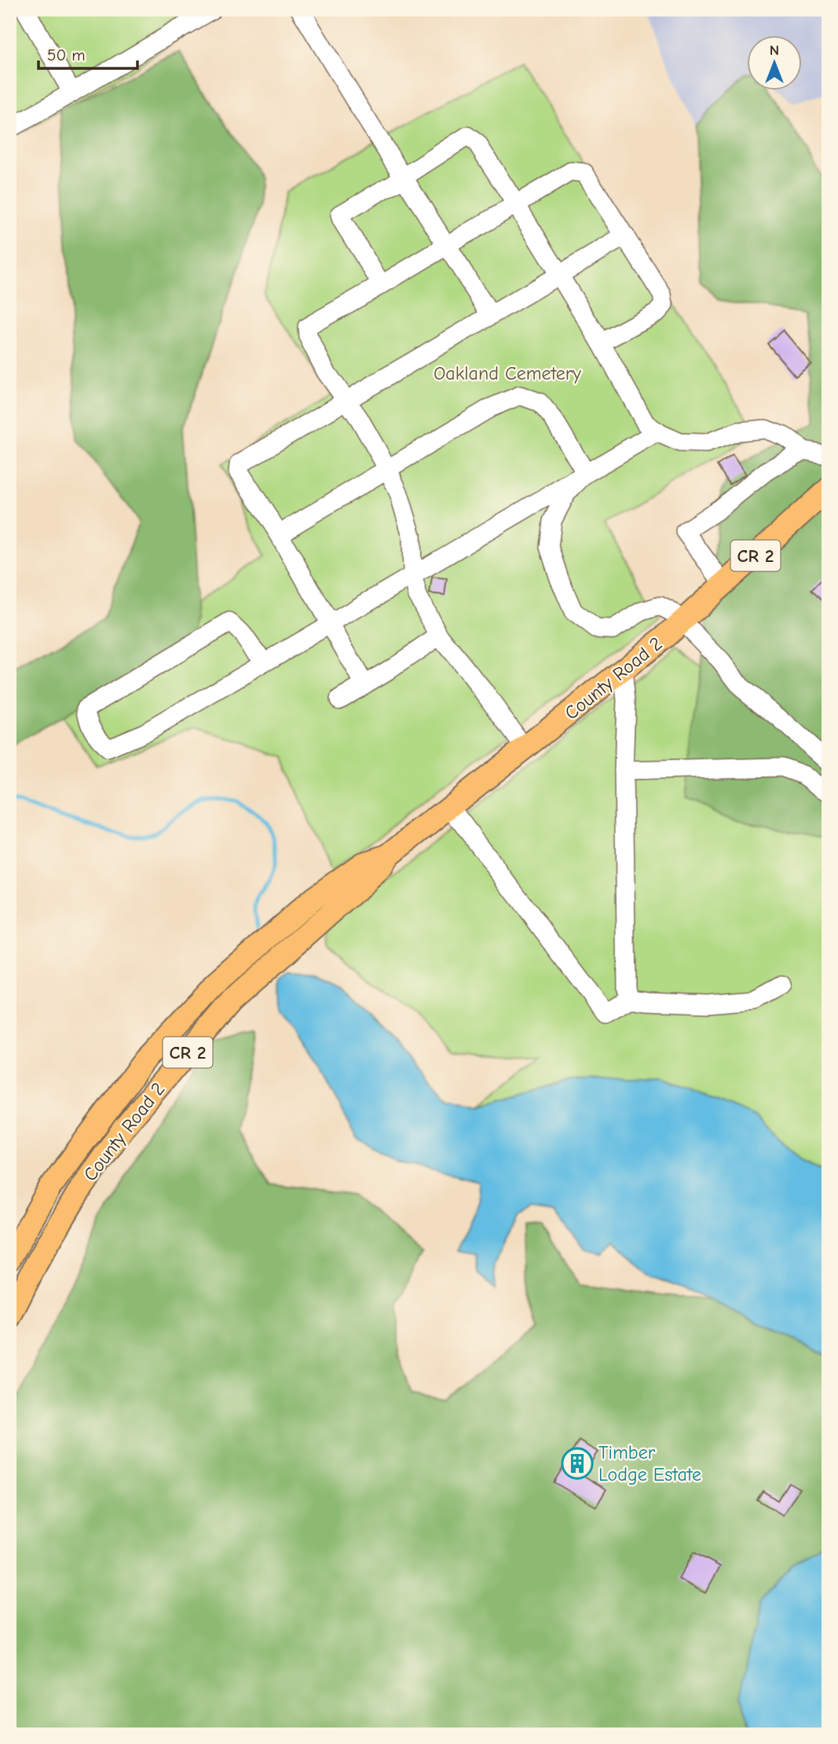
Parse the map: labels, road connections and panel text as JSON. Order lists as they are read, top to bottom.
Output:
{
  "streets": {
    "main road": ["CR 2", "County Road 2"]
  },
  "parks": ["Oakland Cemetery"],
  "places": {
    "building": ["Timber Lodge Estate"]
  },
  "scale_bar": "50 m",
  "north": "top"
}
